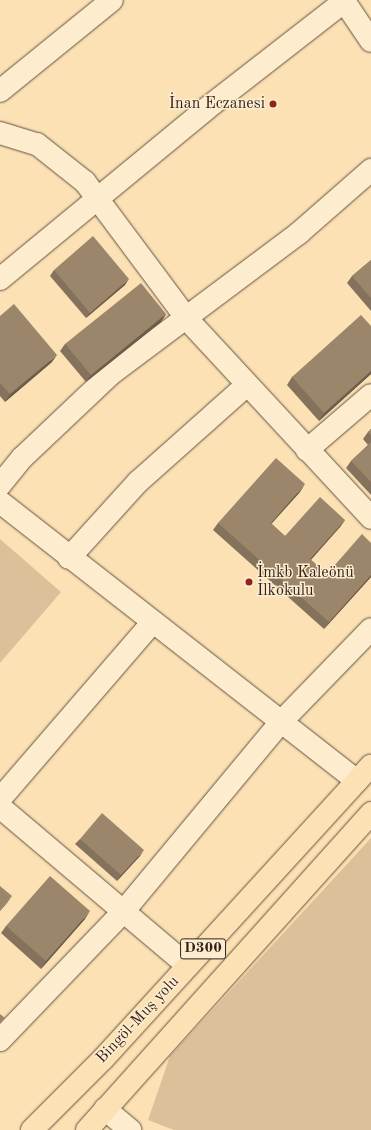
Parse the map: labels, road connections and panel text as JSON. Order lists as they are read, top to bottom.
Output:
{
  "streets": {
    "highway": ["D300", "Bingöl-Muş yolu"]
  },
  "places": ["İnan Eczanesi", "İmkb Kaleönü İlkokulu"]
}
